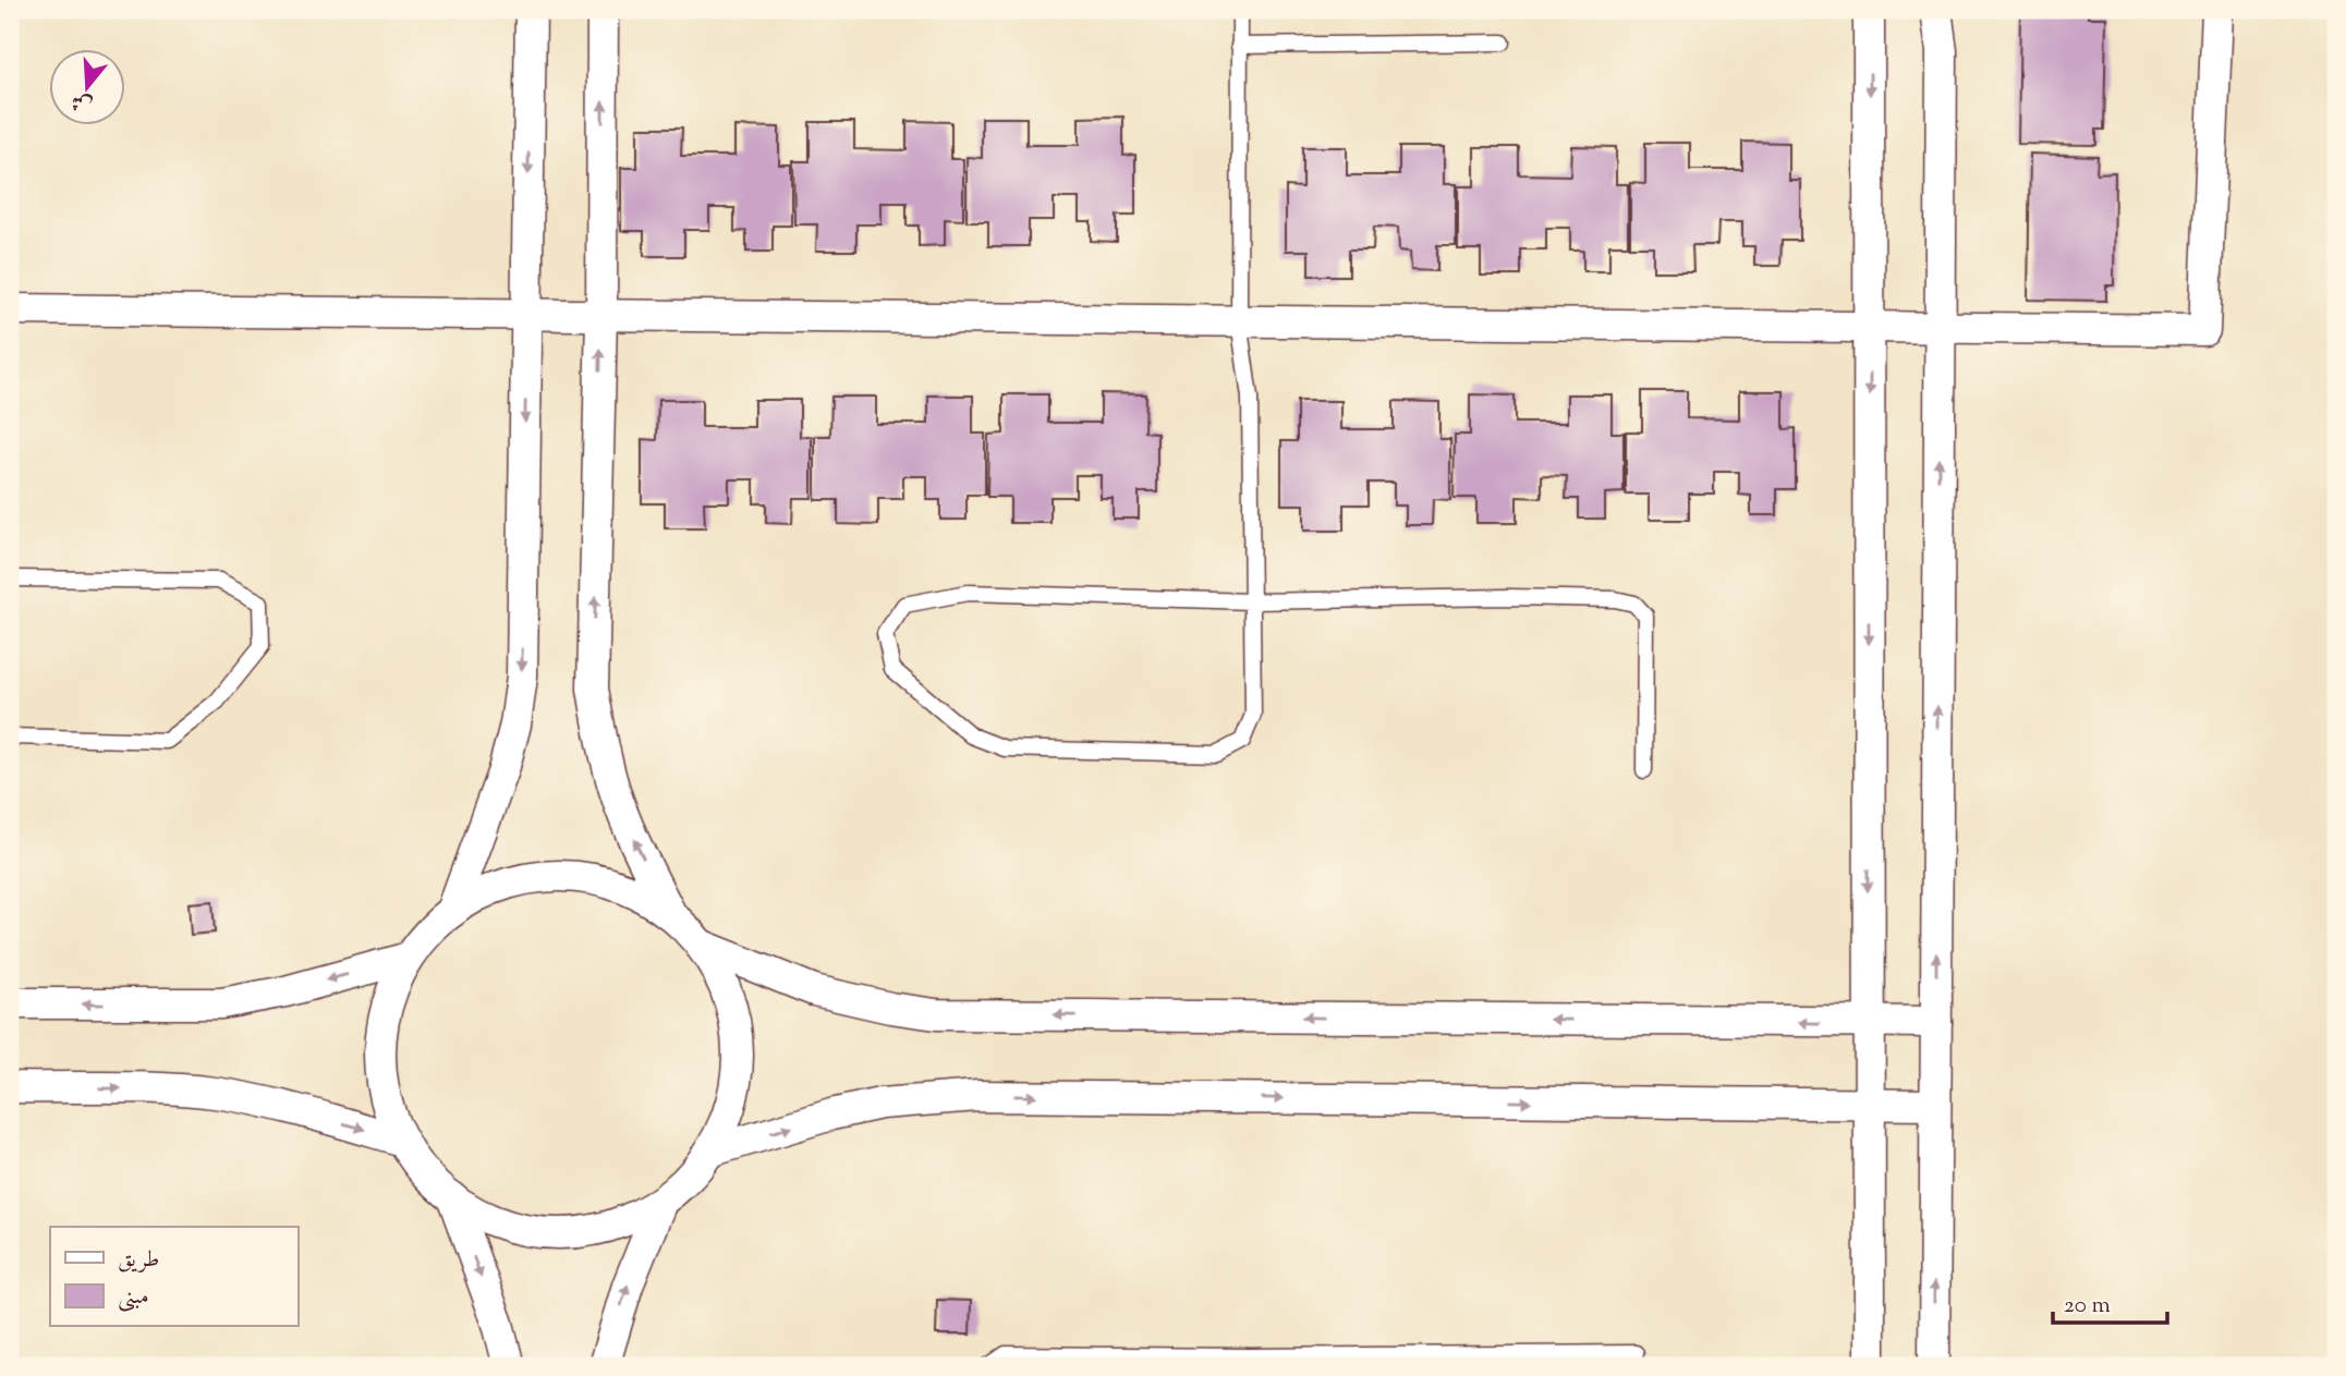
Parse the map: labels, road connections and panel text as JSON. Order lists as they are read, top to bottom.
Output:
{
  "legend": ["طريق", "مبنى"],
  "scale_bar": "20 m",
  "north": "bottom"
}
